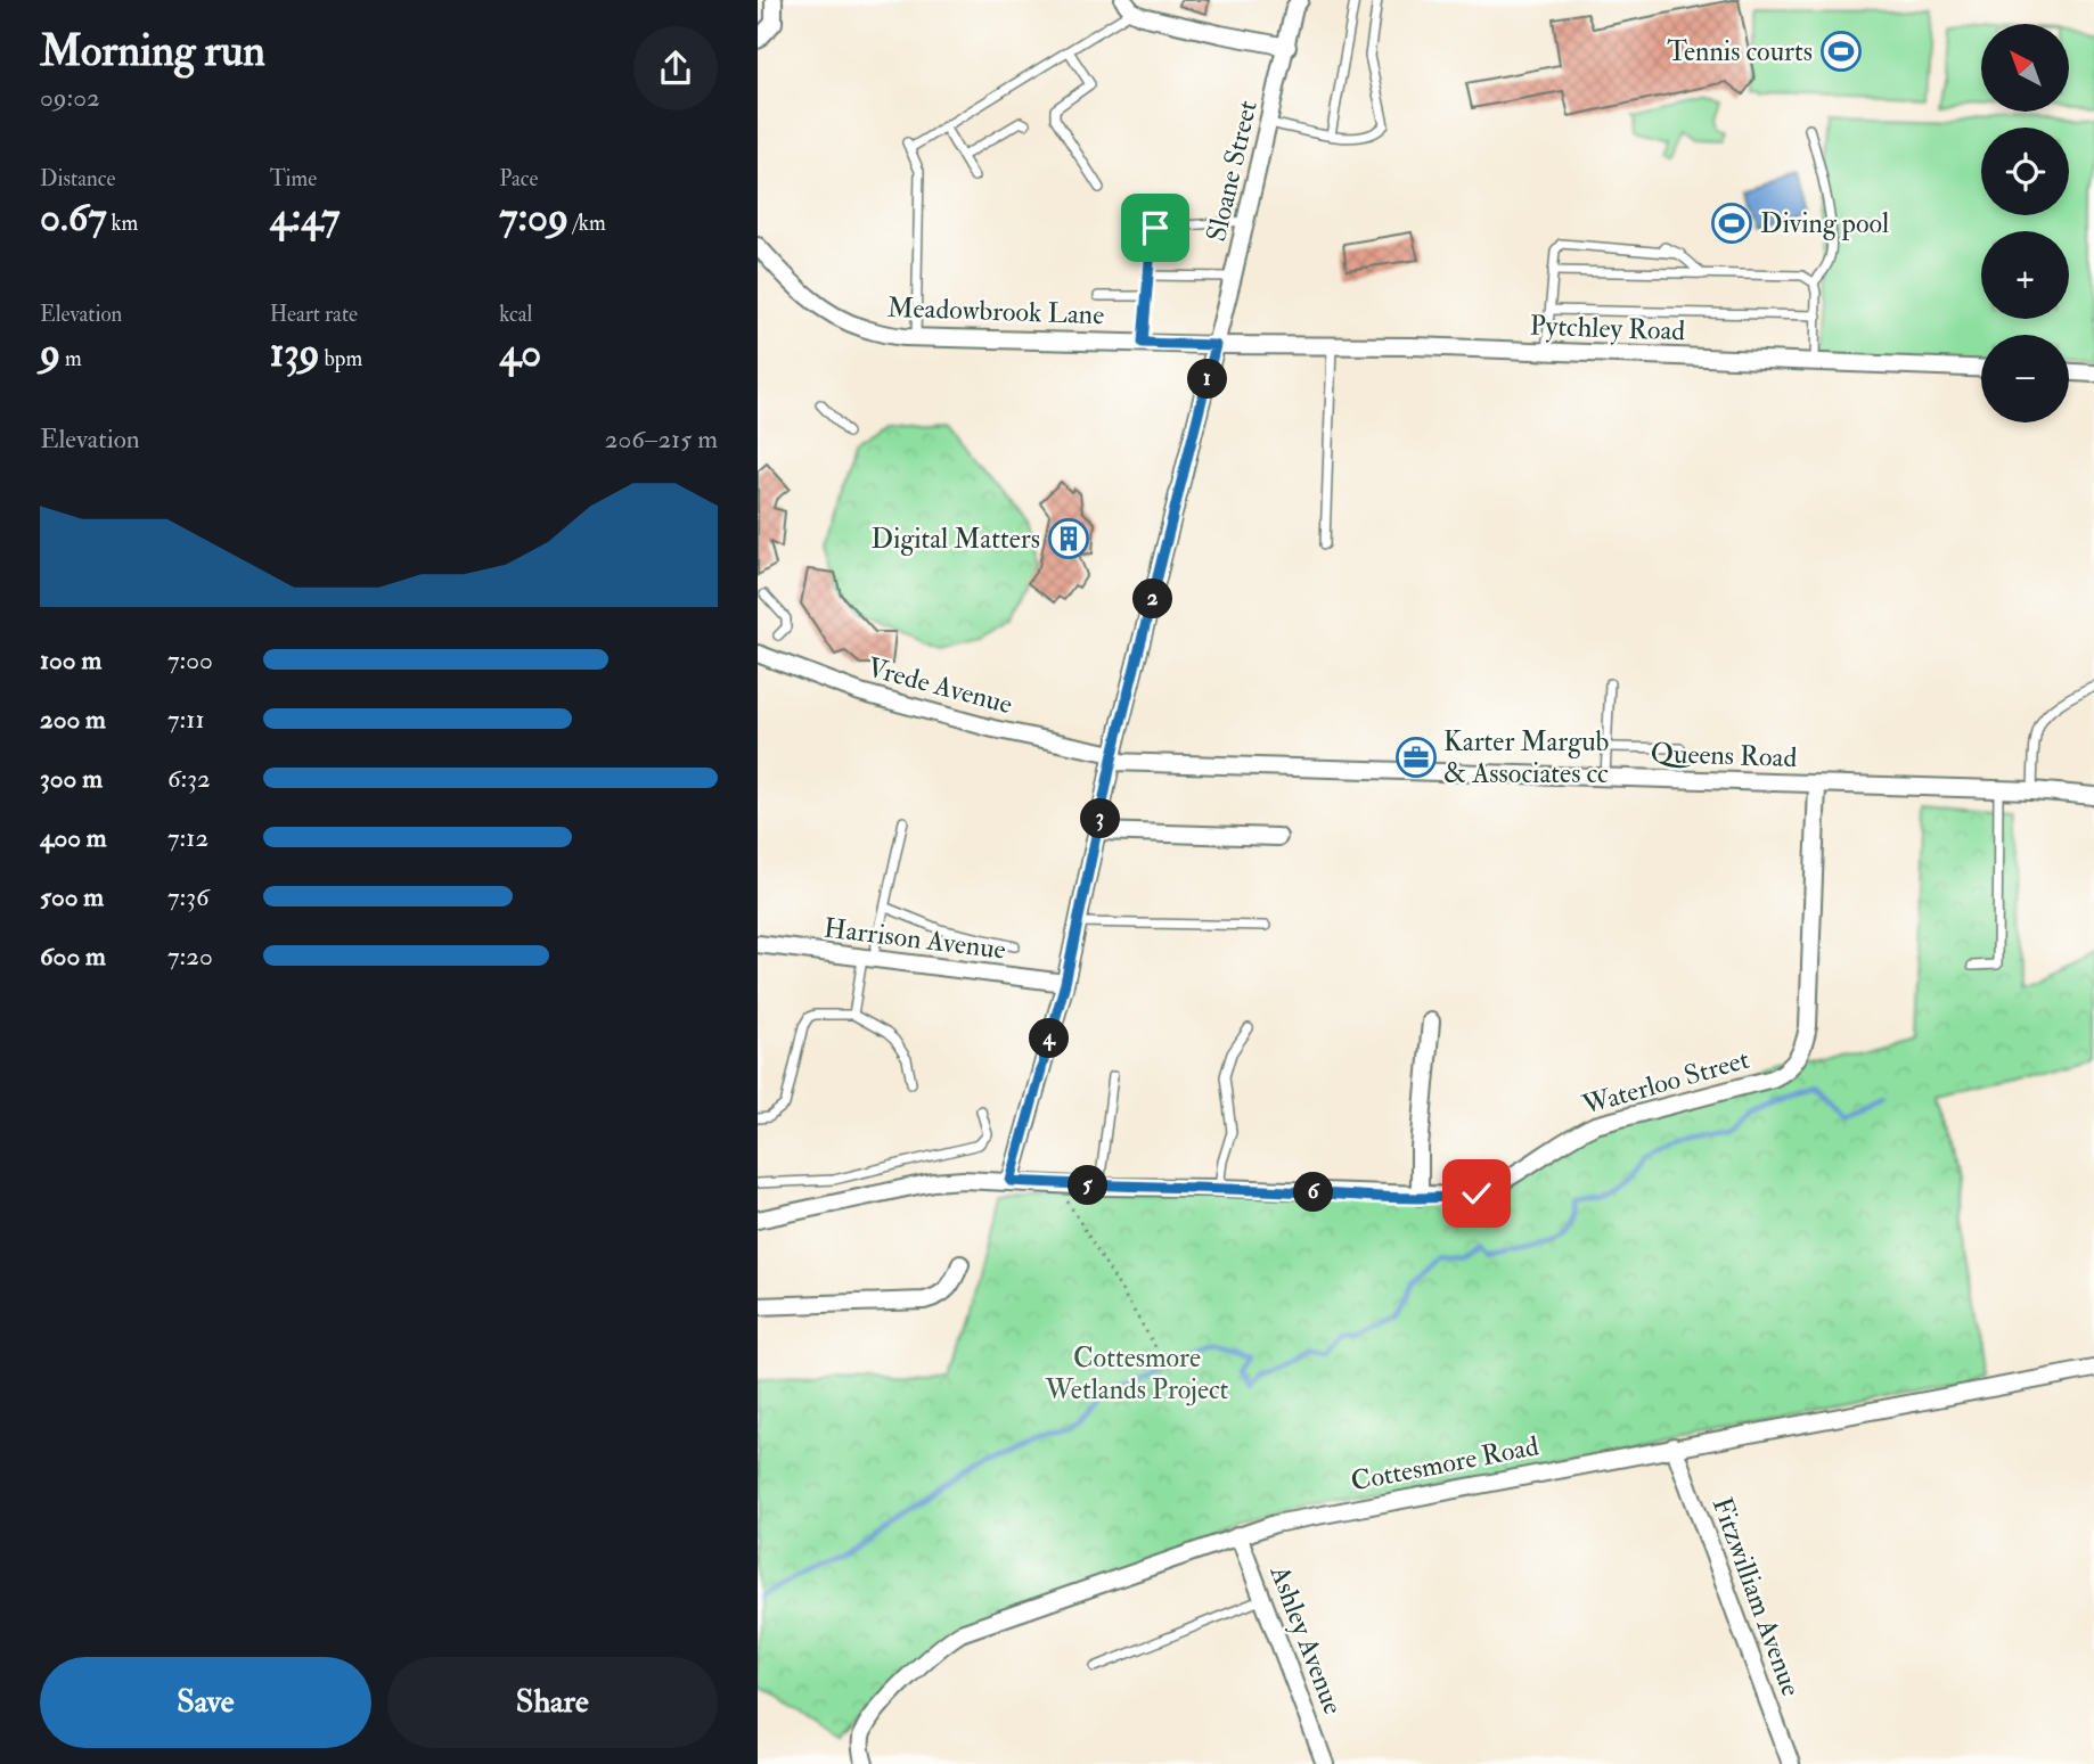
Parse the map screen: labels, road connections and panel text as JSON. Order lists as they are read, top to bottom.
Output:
{
  "streets": {
    "street": [
      "Sloane Street",
      "Meadowbrook Lane",
      "Pytchley Road",
      "Vrede Avenue",
      "Queens Road",
      "Harrison Avenue",
      "Waterloo Street",
      "Cottesmore Road",
      "Fitzwilliam Avenue",
      "Ashley Avenue"
    ]
  },
  "crossings": [
    ["Sloane Street", "Meadowbrook Lane"],
    ["Sloane Street", "Pytchley Road"],
    ["Sloane Street", "Vrede Avenue"],
    ["Sloane Street", "Queens Road"],
    ["Sloane Street", "Harrison Avenue"],
    ["Sloane Street", "Waterloo Street"],
    ["Meadowbrook Lane", "Pytchley Road"],
    ["Vrede Avenue", "Queens Road"],
    ["Queens Road", "Waterloo Street"],
    ["Cottesmore Road", "Fitzwilliam Avenue"],
    ["Cottesmore Road", "Ashley Avenue"]
  ],
  "parks": ["Cottesmore Wetlands Project"],
  "places": {
    "sports": ["Tennis courts", "Diving pool"],
    "building": ["Digital Matters"],
    "office": ["Karter Margub & Associates cc"]
  },
  "north": "top left",
  "page": {
    "heading": ["Morning run", "09:02"],
    "map_buttons": ["+", "−"],
    "stats": [
      ["Distance", "0.67 km"],
      ["Time", "4:47"],
      ["Pace", "7:09 /km"],
      ["Elevation", "9 m"],
      ["Heart rate", "139 bpm"],
      ["kcal", "40"]
    ],
    "pins": [
      "1",
      "2",
      "3",
      "4",
      "5",
      "6"
    ],
    "chart": ["Elevation", "206–215 m"],
    "list": [
      {
        "name": "100 m",
        "note": "7:00"
      },
      {
        "name": "200 m",
        "note": "7:11"
      },
      {
        "name": "300 m",
        "note": "6:32"
      },
      {
        "name": "400 m",
        "note": "7:12"
      },
      {
        "name": "500 m",
        "note": "7:36"
      },
      {
        "name": "600 m",
        "note": "7:20"
      }
    ],
    "buttons": ["Save", "Share"]
  }
}
